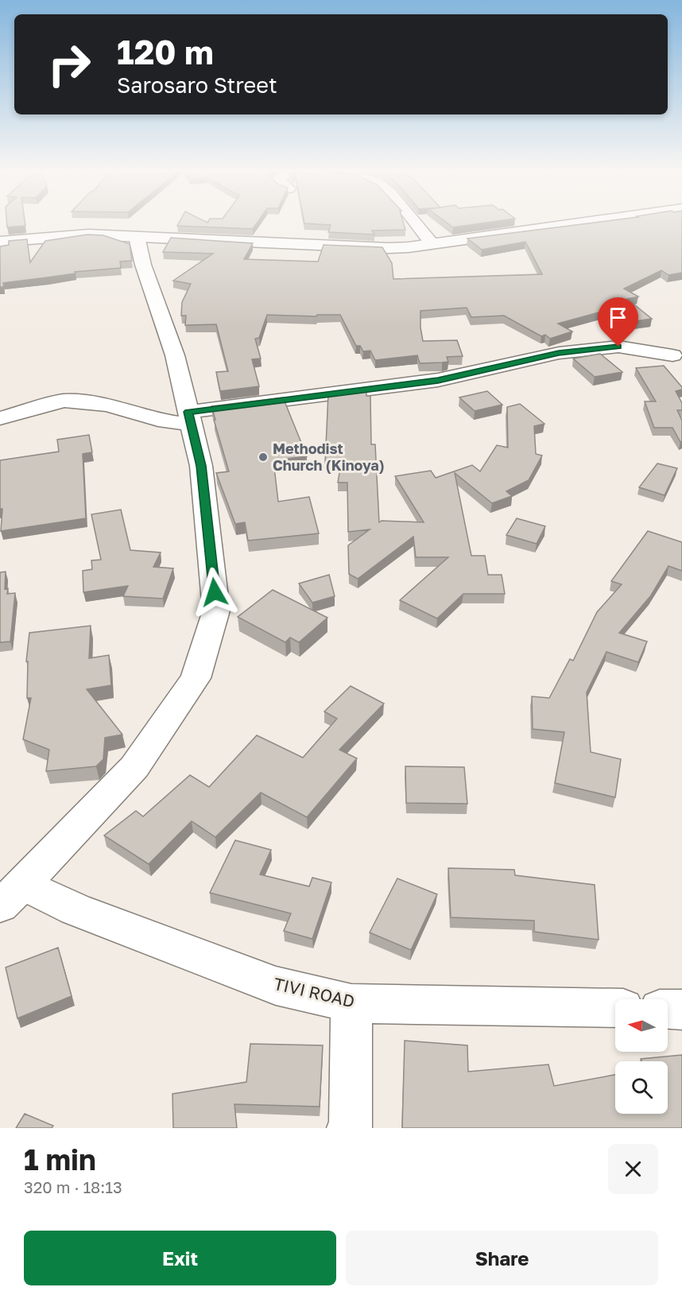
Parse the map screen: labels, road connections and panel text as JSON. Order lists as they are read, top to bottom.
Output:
{
  "streets": {
    "street": ["TIVI ROAD"]
  },
  "places": ["Methodist Church (Kinoya)"],
  "north": "left",
  "page": {
    "turn": ["120 m", "Sarosaro Street"],
    "heading": ["1 min", "320 m · 18:13"],
    "buttons": ["Exit", "Share"]
  }
}
